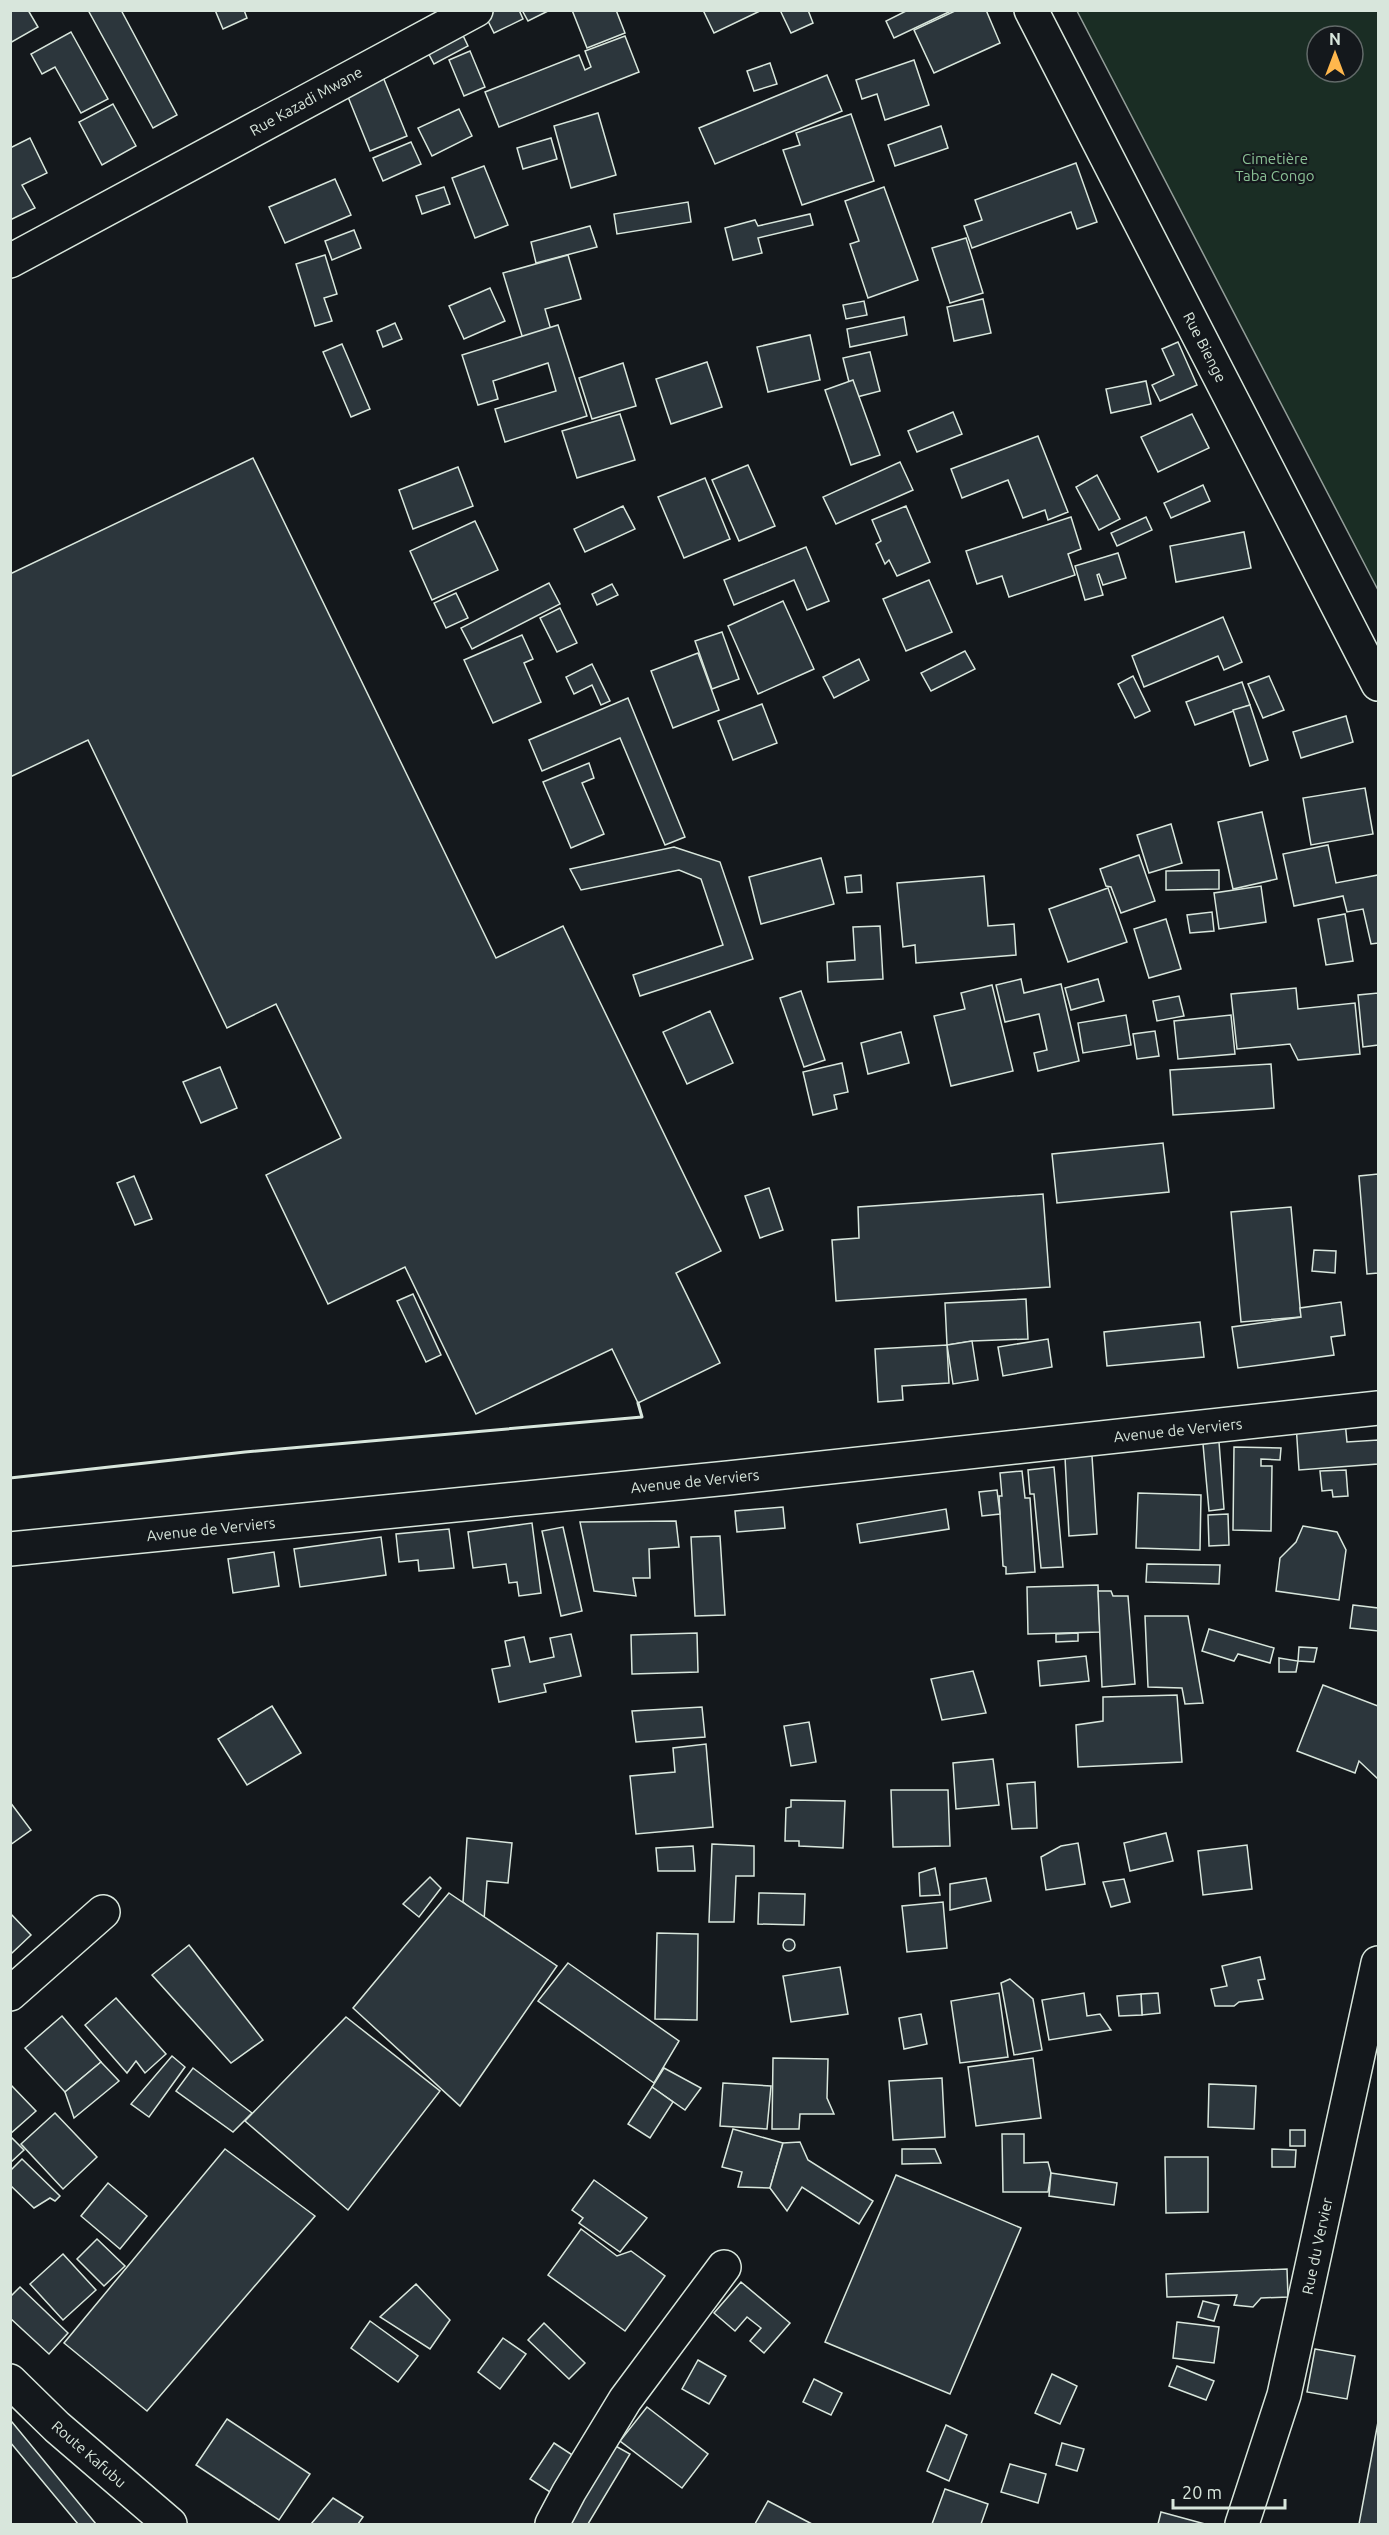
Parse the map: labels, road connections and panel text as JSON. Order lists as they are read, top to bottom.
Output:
{
  "streets": {
    "street": [
      "Rue Kazadi Mwane",
      "Rue Bienge",
      "Avenue de Verviers",
      "Rue du Vervier",
      "Route Kafubu"
    ]
  },
  "parks": ["Cimetière Taba Congo"],
  "scale_bar": "20 m",
  "north": "top"
}
